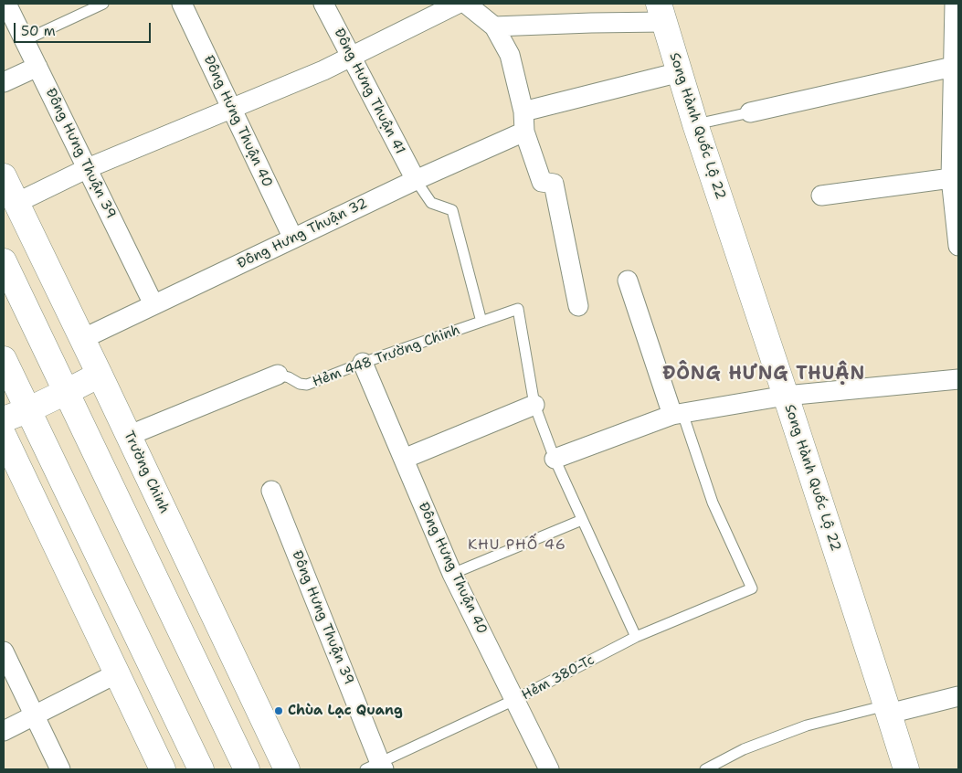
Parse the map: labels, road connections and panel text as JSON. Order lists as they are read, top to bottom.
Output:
{
  "streets": {
    "main road": ["Song Hành Quốc Lộ 22", "Trường Chinh"],
    "street": [
      "Đông Hưng Thuận 41",
      "Đông Hưng Thuận 40",
      "Đông Hưng Thuận 39",
      "Đông Hưng Thuận 32",
      "Hẻm 448 Trường Chinh"
    ],
    "lane": ["Hẻm 380-Tc"]
  },
  "crossings": [
    ["Đông Hưng Thuận 41", "Đông Hưng Thuận 32"],
    ["Đông Hưng Thuận 40", "Đông Hưng Thuận 32"],
    ["Đông Hưng Thuận 40", "Hẻm 448 Trường Chinh"],
    ["Đông Hưng Thuận 40", "Hẻm 380-Tc"],
    ["Đông Hưng Thuận 39", "Đông Hưng Thuận 32"],
    ["Đông Hưng Thuận 39", "Hẻm 380-Tc"],
    ["Đông Hưng Thuận 32", "Trường Chinh"],
    ["Hẻm 448 Trường Chinh", "Trường Chinh"]
  ],
  "districts": ["ĐÔNG HƯNG THUẬN", "KHU PHỐ 46"],
  "places": ["Chùa Lạc Quang"],
  "scale_bar": "50 m"
}
